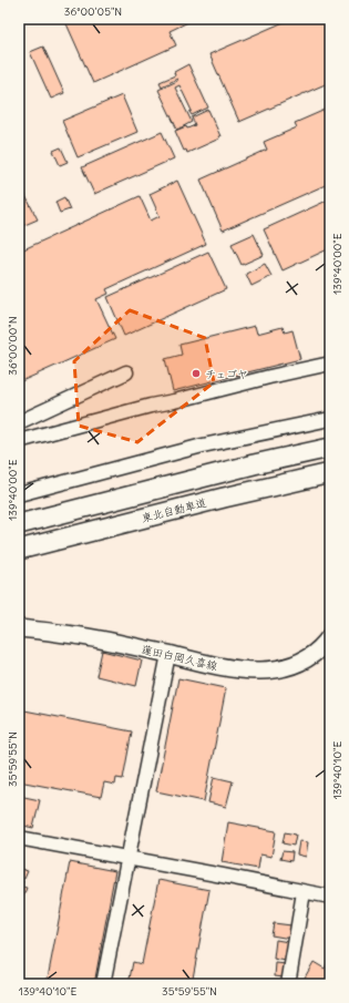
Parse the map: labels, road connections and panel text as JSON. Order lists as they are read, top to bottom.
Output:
{
  "streets": {
    "highway": ["東北自動車道"],
    "main road": ["蓮田白岡久喜線"]
  },
  "places": ["チェゴヤ"],
  "coordinates": [
    "36°00'05\"N",
    "139°40'00\"E",
    "36°00'00\"N",
    "35°59'55\"N",
    "139°40'10\"E"
  ]
}
